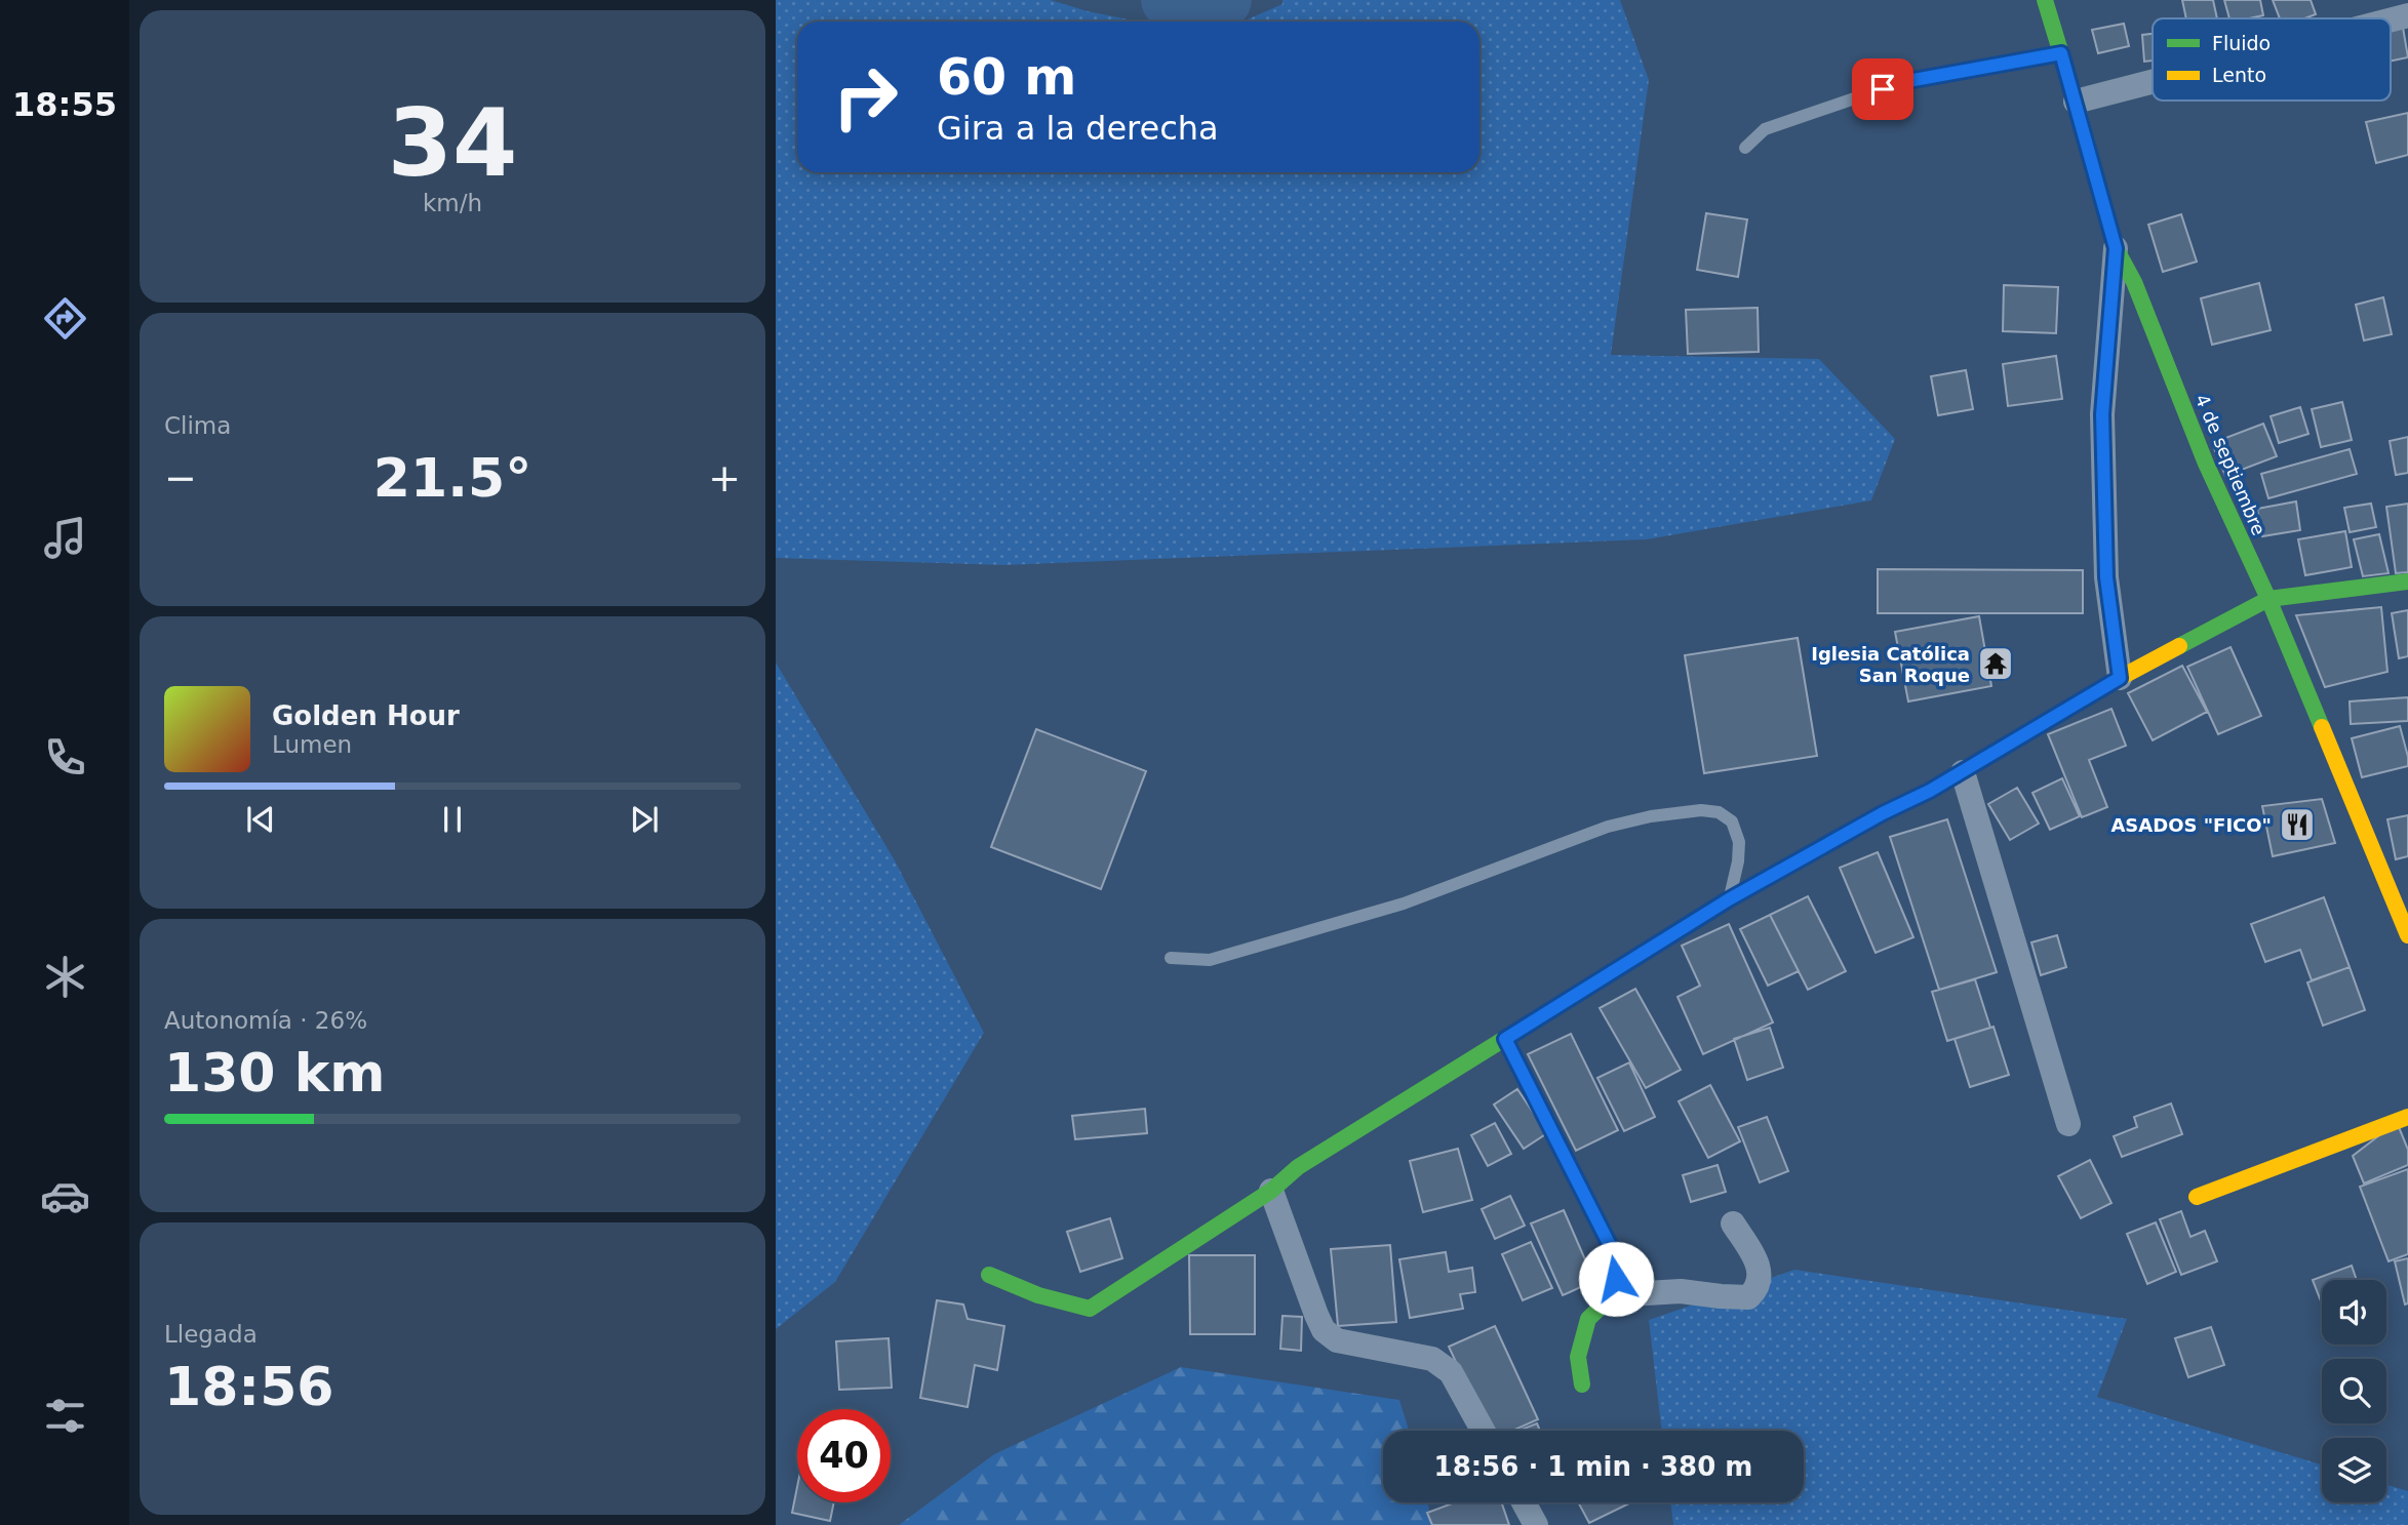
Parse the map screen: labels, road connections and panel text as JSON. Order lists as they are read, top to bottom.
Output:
{
  "streets": {
    "street": ["4 de septiembre"]
  },
  "places": {
    "temple": ["Iglesia Católica San Roque"],
    "restaurant": ["ASADOS \"FICO\""]
  },
  "legend": ["Fluido", "Lento"],
  "page": {
    "tabs": "18:55",
    "tile": [
      ["34", "km/h"],
      "Clima",
      ["Autonomía · 26%", "130 km"],
      ["Llegada", "18:56"]
    ],
    "turn": ["60 m", "Gira a la derecha"],
    "heat": ["−", "21.5°", "+"],
    "song": ["Golden Hour", "Lumen"],
    "limit": "40",
    "trip": "18:56 · 1 min · 380 m"
  }
}
